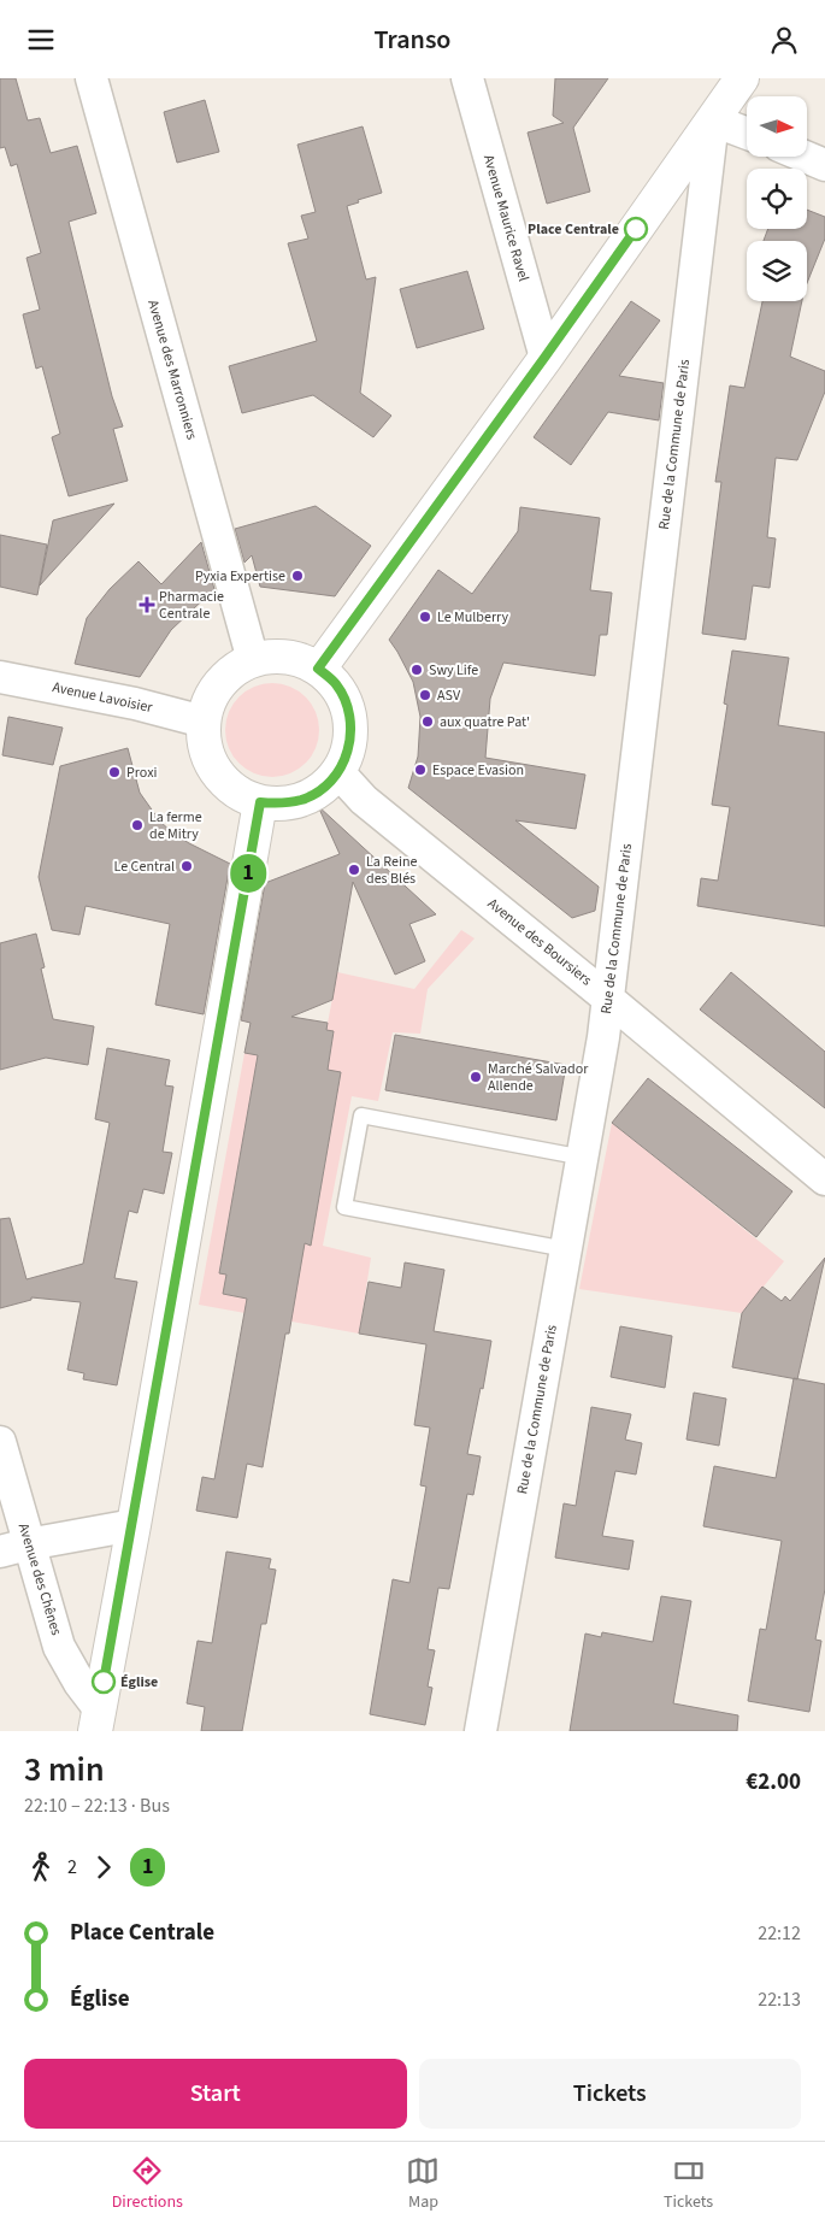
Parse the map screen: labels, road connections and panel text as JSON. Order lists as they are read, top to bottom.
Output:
{
  "streets": {
    "street": [
      "Avenue Maurice Ravel",
      "Avenue des Marronniers",
      "Rue de la Commune de Paris",
      "Avenue Lavoisier",
      "Avenue des Boursiers",
      "Avenue des Chênes"
    ]
  },
  "crossings": [
    ["Avenue des Marronniers", "Avenue Lavoisier"],
    ["Avenue des Marronniers", "Avenue des Boursiers"],
    ["Rue de la Commune de Paris", "Avenue des Boursiers"],
    ["Avenue Lavoisier", "Avenue des Boursiers"]
  ],
  "places": {
    "other": [
      "Place Centrale",
      "Pyxia Expertise",
      "Le Mulberry",
      "Swy Life",
      "ASV",
      "aux quatre Pat'",
      "Espace Evasion",
      "Proxi",
      "La ferme de Mitry",
      "Le Central",
      "La Reine des Blés",
      "Marché Salvador Allende",
      "Église"
    ],
    "health": ["Pharmacie Centrale"]
  },
  "lines": ["bus line 1"],
  "north": "right",
  "page": {
    "header": "Transo",
    "on_map": "1",
    "heading": ["3 min", "22:10 – 22:13 · Bus", "€2.00"],
    "legs": ["2", "1"],
    "list": [
      {
        "name": "Place Centrale",
        "value": "22:12"
      },
      {
        "name": "Église",
        "value": "22:13"
      }
    ],
    "buttons": ["Start", "Tickets"],
    "tabs": ["Directions", "Map", "Tickets"]
  }
}
